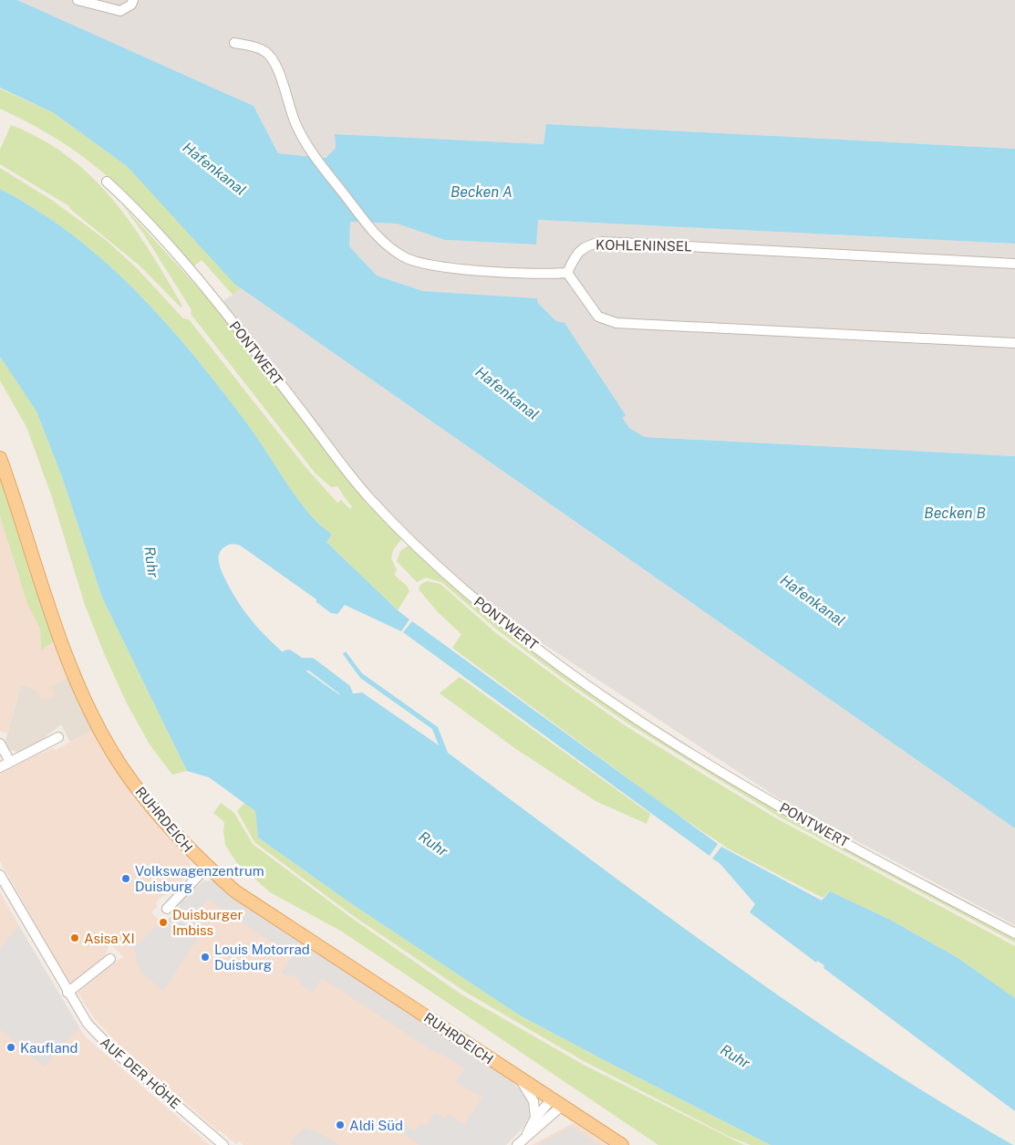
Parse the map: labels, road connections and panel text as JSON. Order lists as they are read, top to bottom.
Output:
{
  "streets": {
    "main road": ["RUHRDEICH"],
    "street": ["KOHLENINSEL", "PONTWERT", "AUF DER HÖHE"]
  },
  "water": [
    "Hafenkanal",
    "Becken A",
    "Becken B",
    "Ruhr"
  ],
  "places": [
    "Volkswagenzentrum Duisburg",
    "Duisburger Imbiss",
    "Asisa XI",
    "Louis Motorrad Duisburg",
    "Kaufland",
    "Aldi Süd"
  ]
}
